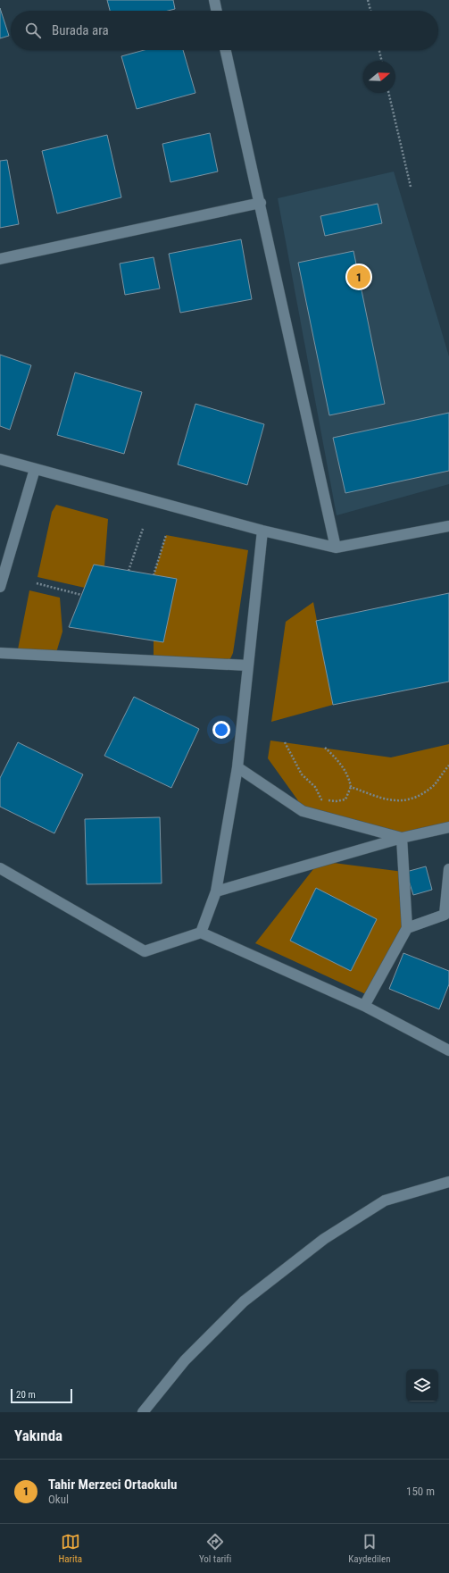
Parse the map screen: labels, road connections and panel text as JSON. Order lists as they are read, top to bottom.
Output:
{
  "scale_bar": "20 m",
  "north": "right",
  "page": {
    "search": "Burada ara",
    "pins": "1",
    "scale": "20 m",
    "heading": "Yakında",
    "list": [
      {
        "mark": "1",
        "name": "Tahir Merzeci Ortaokulu",
        "note": "Okul",
        "value": "150 m"
      }
    ],
    "nav": ["Harita", "Yol tarifi", "Kaydedilen"]
  }
}
